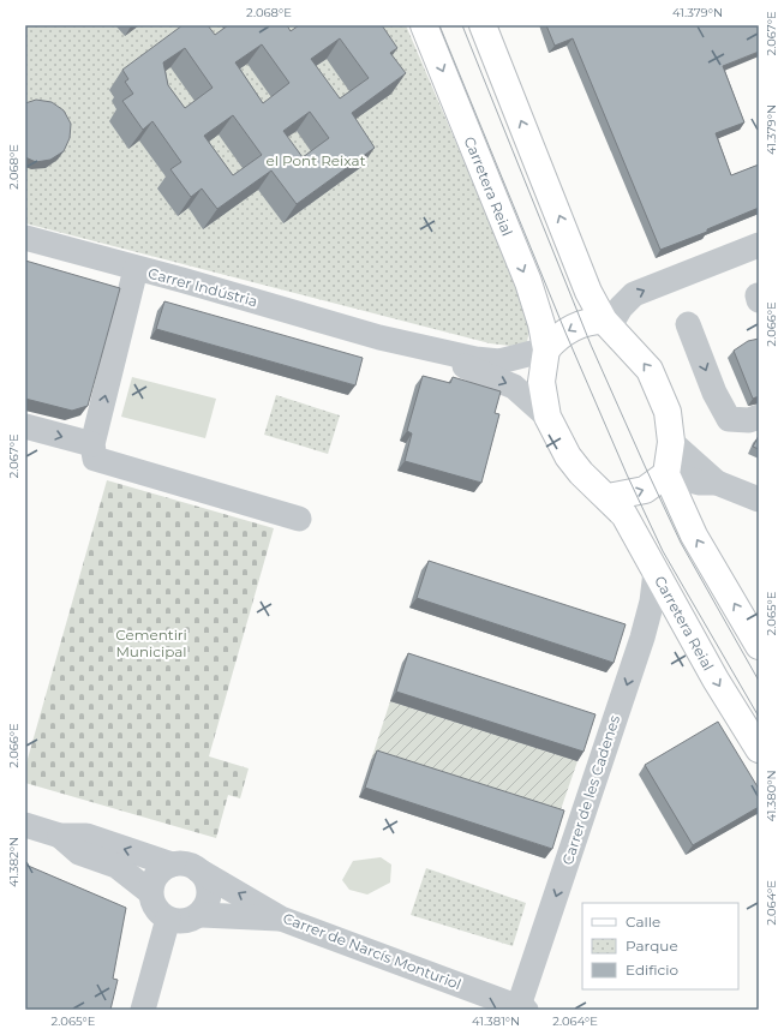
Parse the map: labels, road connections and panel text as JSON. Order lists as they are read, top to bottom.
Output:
{
  "streets": {
    "main road": ["Carretera Reial"],
    "street": ["Carrer Indústria", "Carrer de les Cadenes", "Carrer de Narcís Monturiol"]
  },
  "crossings": [
    ["Carretera Reial", "Carrer de les Cadenes"],
    ["Carrer de les Cadenes", "Carrer de Narcís Monturiol"]
  ],
  "one_way": ["Carrer de les Cadenes"],
  "parks": ["el Pont Reixat", "Cementiri Municipal"],
  "legend": ["Calle", "Parque", "Edificio"],
  "coordinates": [
    "2.068°E",
    "41.379°N",
    "2.067°E",
    "2.066°E",
    "2.065°E",
    "41.380°N",
    "41.382°N",
    "2.064°E",
    "41.381°N"
  ]
}
